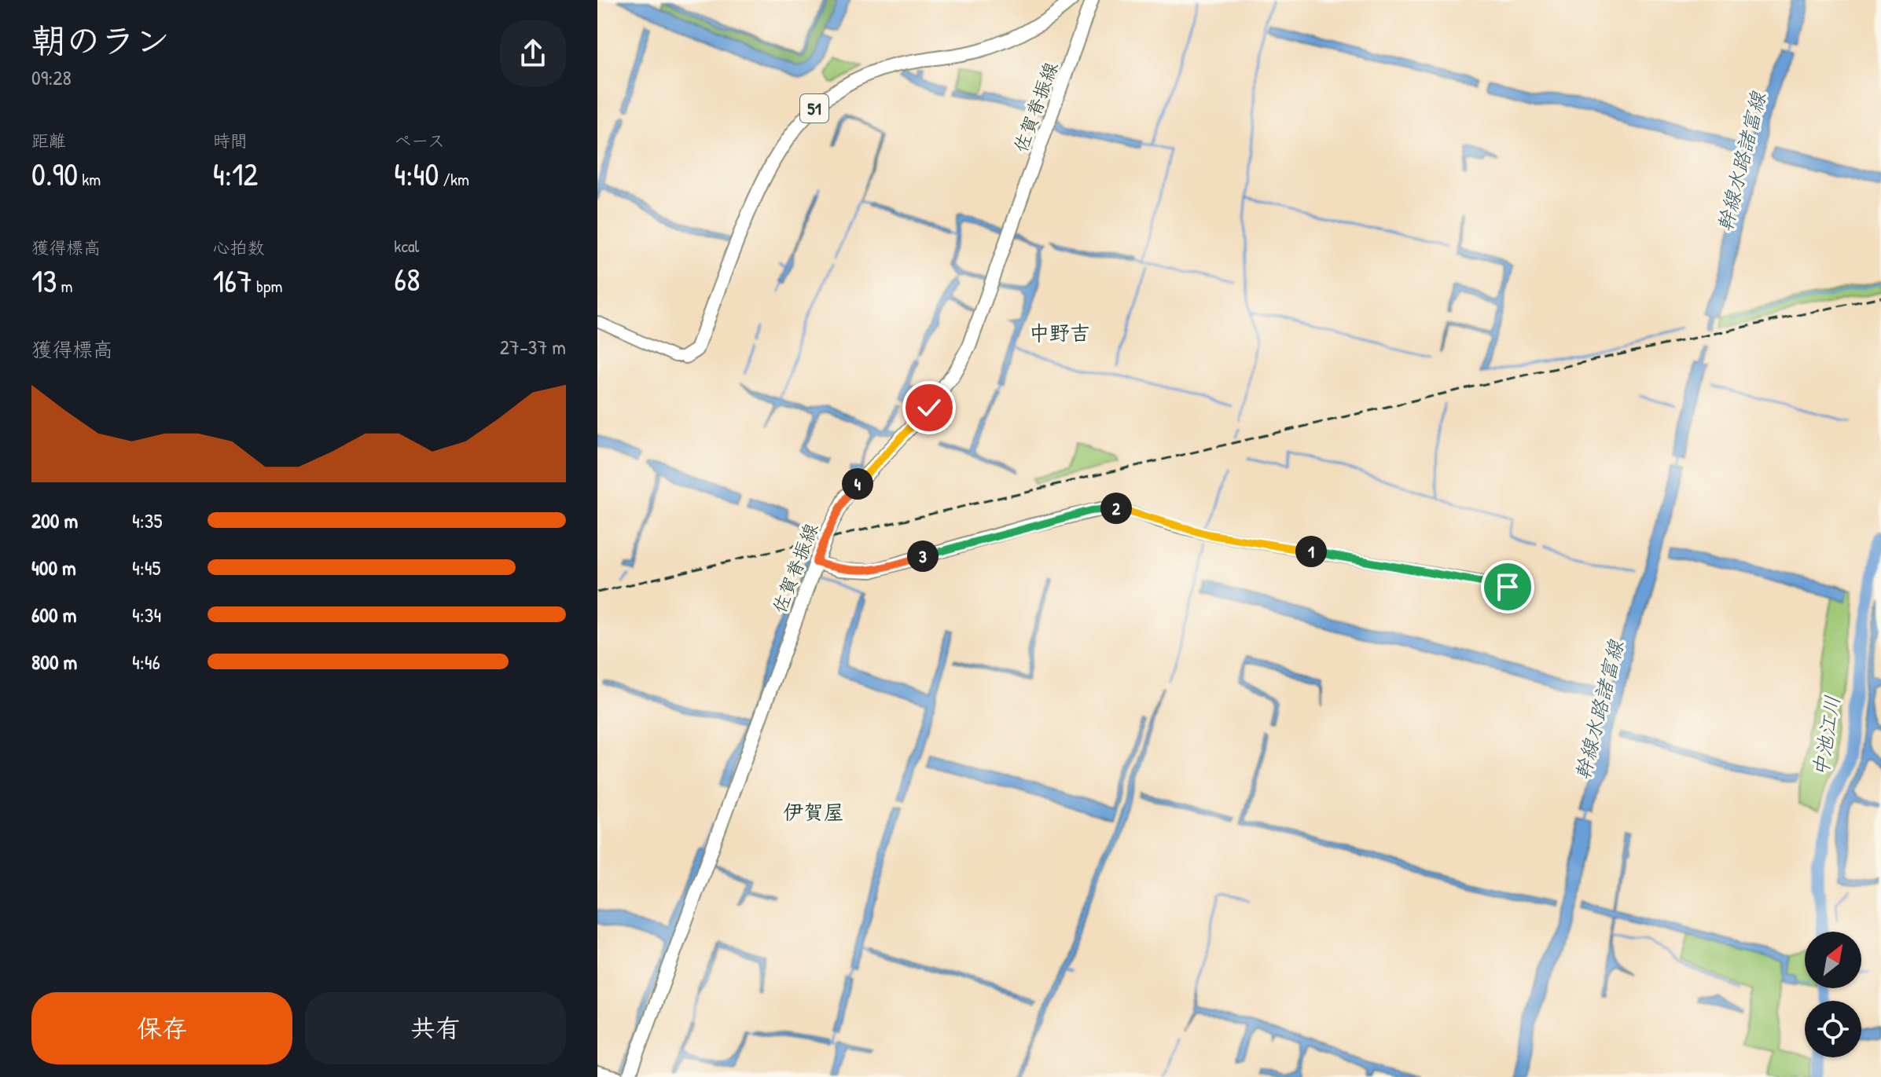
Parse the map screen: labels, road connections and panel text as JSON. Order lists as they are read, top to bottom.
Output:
{
  "streets": {
    "main road": ["佐賀脊振線", "51"]
  },
  "districts": ["中野吉", "伊賀屋"],
  "water": ["幹線水路諸富線", "中池江川"],
  "north": "top right",
  "page": {
    "heading": ["朝のラン", "09:28"],
    "stats": [
      ["距離", "0.90 km"],
      ["時間", "4:12"],
      ["ペース", "4:40 /km"],
      ["獲得標高", "13 m"],
      ["心拍数", "167 bpm"],
      ["kcal", "68"]
    ],
    "chart": ["獲得標高", "27–37 m"],
    "pins": [
      "4",
      "2",
      "1",
      "3"
    ],
    "list": [
      {
        "name": "200 m",
        "note": "4:35"
      },
      {
        "name": "400 m",
        "note": "4:45"
      },
      {
        "name": "600 m",
        "note": "4:34"
      },
      {
        "name": "800 m",
        "note": "4:46"
      }
    ],
    "buttons": ["保存", "共有"]
  }
}
